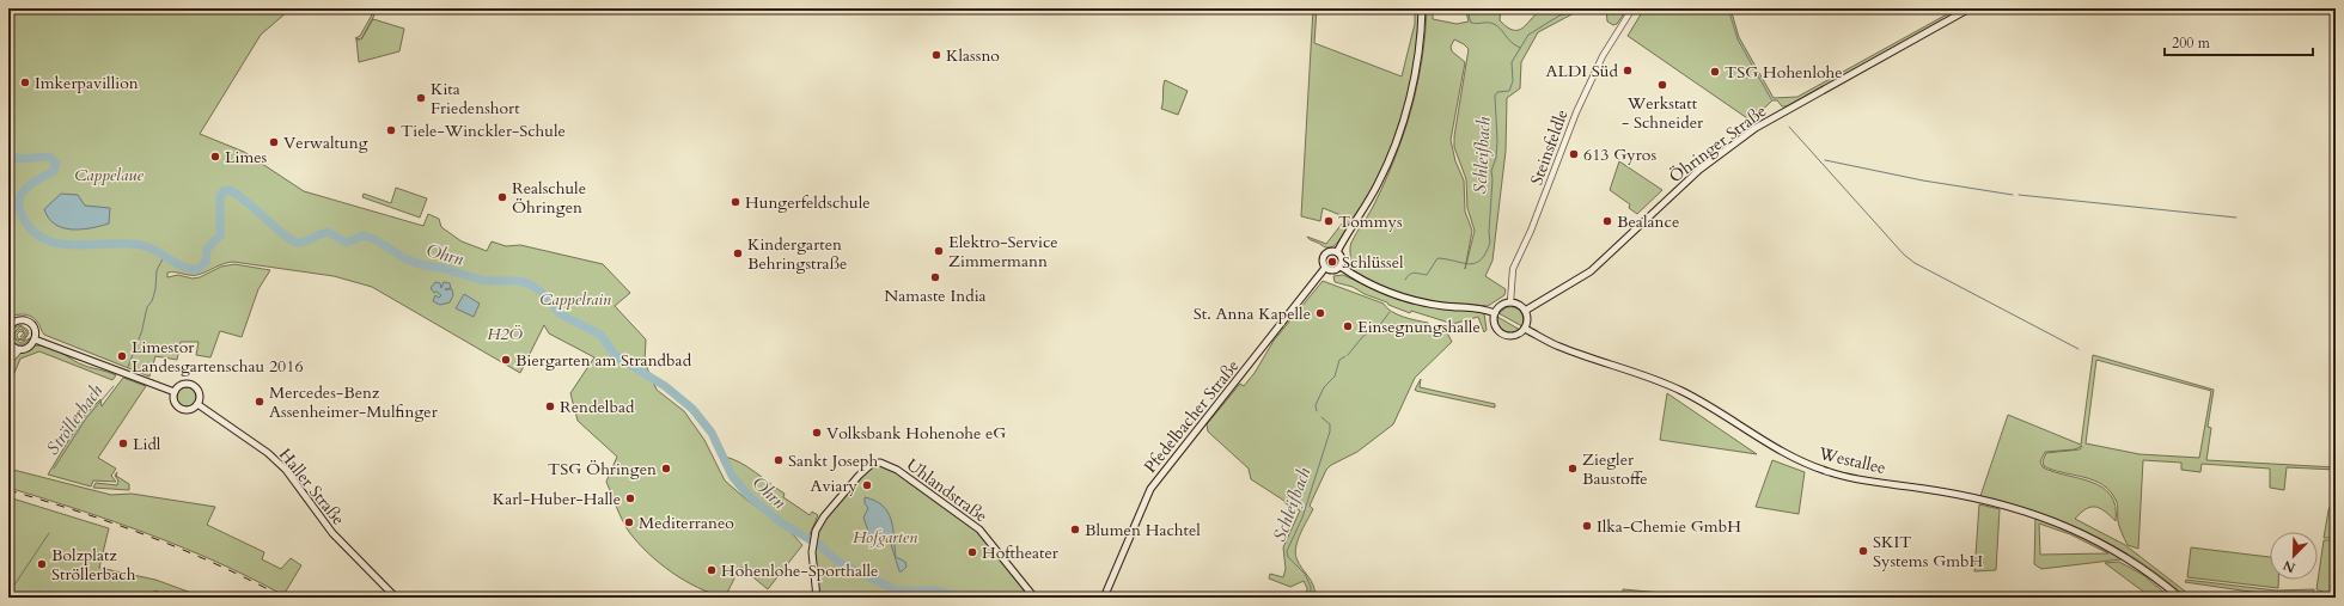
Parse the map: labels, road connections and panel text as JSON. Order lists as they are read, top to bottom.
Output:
{
  "streets": {
    "main road": [
      "Öhringer Straße",
      "Pfedelbacher Straße",
      "Westallee",
      "Haller Straße",
      "Uhlandstraße"
    ],
    "street": ["Steinsfeldle"]
  },
  "crossings": [
    ["Öhringer Straße", "Steinsfeldle"],
    ["Öhringer Straße", "Westallee"],
    ["Steinsfeldle", "Westallee"]
  ],
  "water": ["Schleifbach", "Ohrn", "Ströllerbach"],
  "parks": [
    "Cappelaue",
    "Cappelrain",
    "H2Ö",
    "Hofgarten"
  ],
  "places": [
    "Klassno",
    "ALDI Süd",
    "TSG Hohenlohe",
    "Imkerpavillion",
    "Werkstatt - Schneider",
    "Kita Friedenshort",
    "Tiele-Winckler-Schule",
    "Verwaltung",
    "613 Gyros",
    "Limes",
    "Realschule Öhringen",
    "Hungerfeldschule",
    "Tommys",
    "Bealance",
    "Elektro-Service Zimmermann",
    "Kindergarten Behringstraße",
    "Schlüssel",
    "Namaste India",
    "St. Anna Kapelle",
    "Einsegnungshalle",
    "Limestor Landesgartenschau 2016",
    "Biergarten am Strandbad",
    "Mercedes-Benz Assenheimer-Mulfinger",
    "Rendelbad",
    "Volksbank Hohenohe eG",
    "Lidl",
    "Sankt Joseph",
    "TSG Öhringen",
    "Ziegler Baustoffe",
    "Aviary",
    "Karl-Huber-Halle",
    "Mediterraneo",
    "Ilka-Chemie GmbH",
    "Blumen Hachtel",
    "SKIT Systems GmbH",
    "Hoftheater",
    "Bolzplatz Ströllerbach",
    "Hohenlohe-Sporthalle"
  ],
  "scale_bar": "200 m",
  "north": "bottom left"
}
